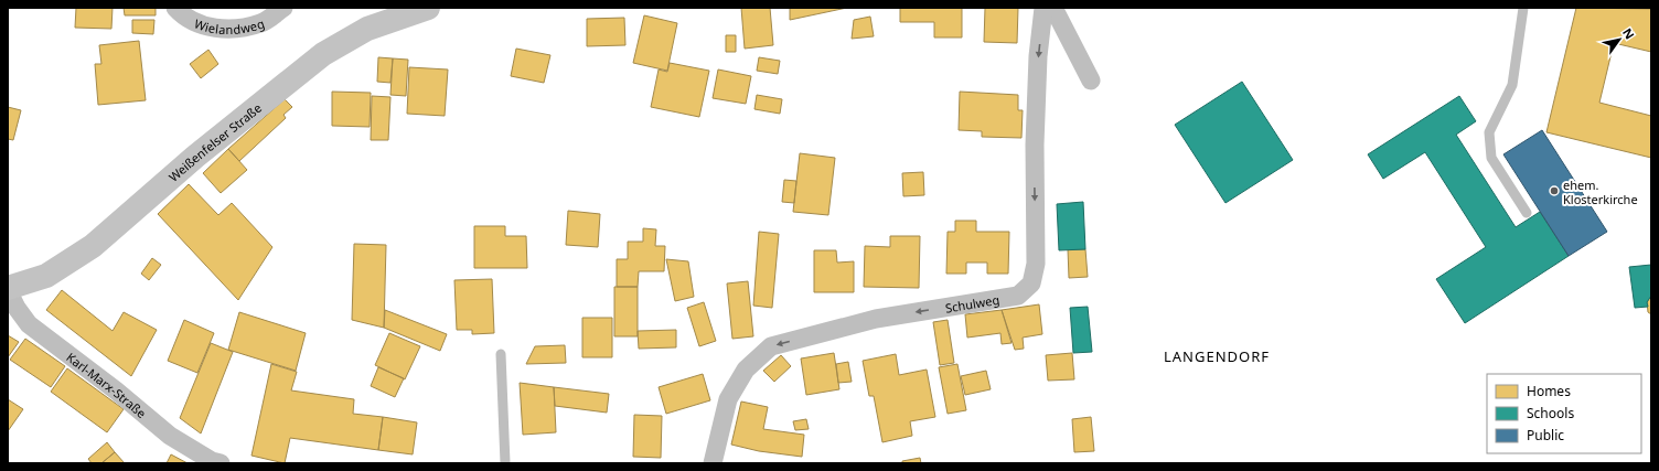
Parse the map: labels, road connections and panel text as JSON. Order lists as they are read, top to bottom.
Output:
{
  "streets": {
    "street": [
      "Wielandweg",
      "Weißenfelser Straße",
      "Schulweg",
      "Karl-Marx-Straße"
    ]
  },
  "crossings": [
    ["Weißenfelser Straße", "Karl-Marx-Straße"]
  ],
  "one_way": ["Schulweg"],
  "districts": ["LANGENDORF"],
  "places": ["ehem. Klosterkirche"],
  "legend": ["Homes", "Schools", "Public"],
  "north": "top right"
}
